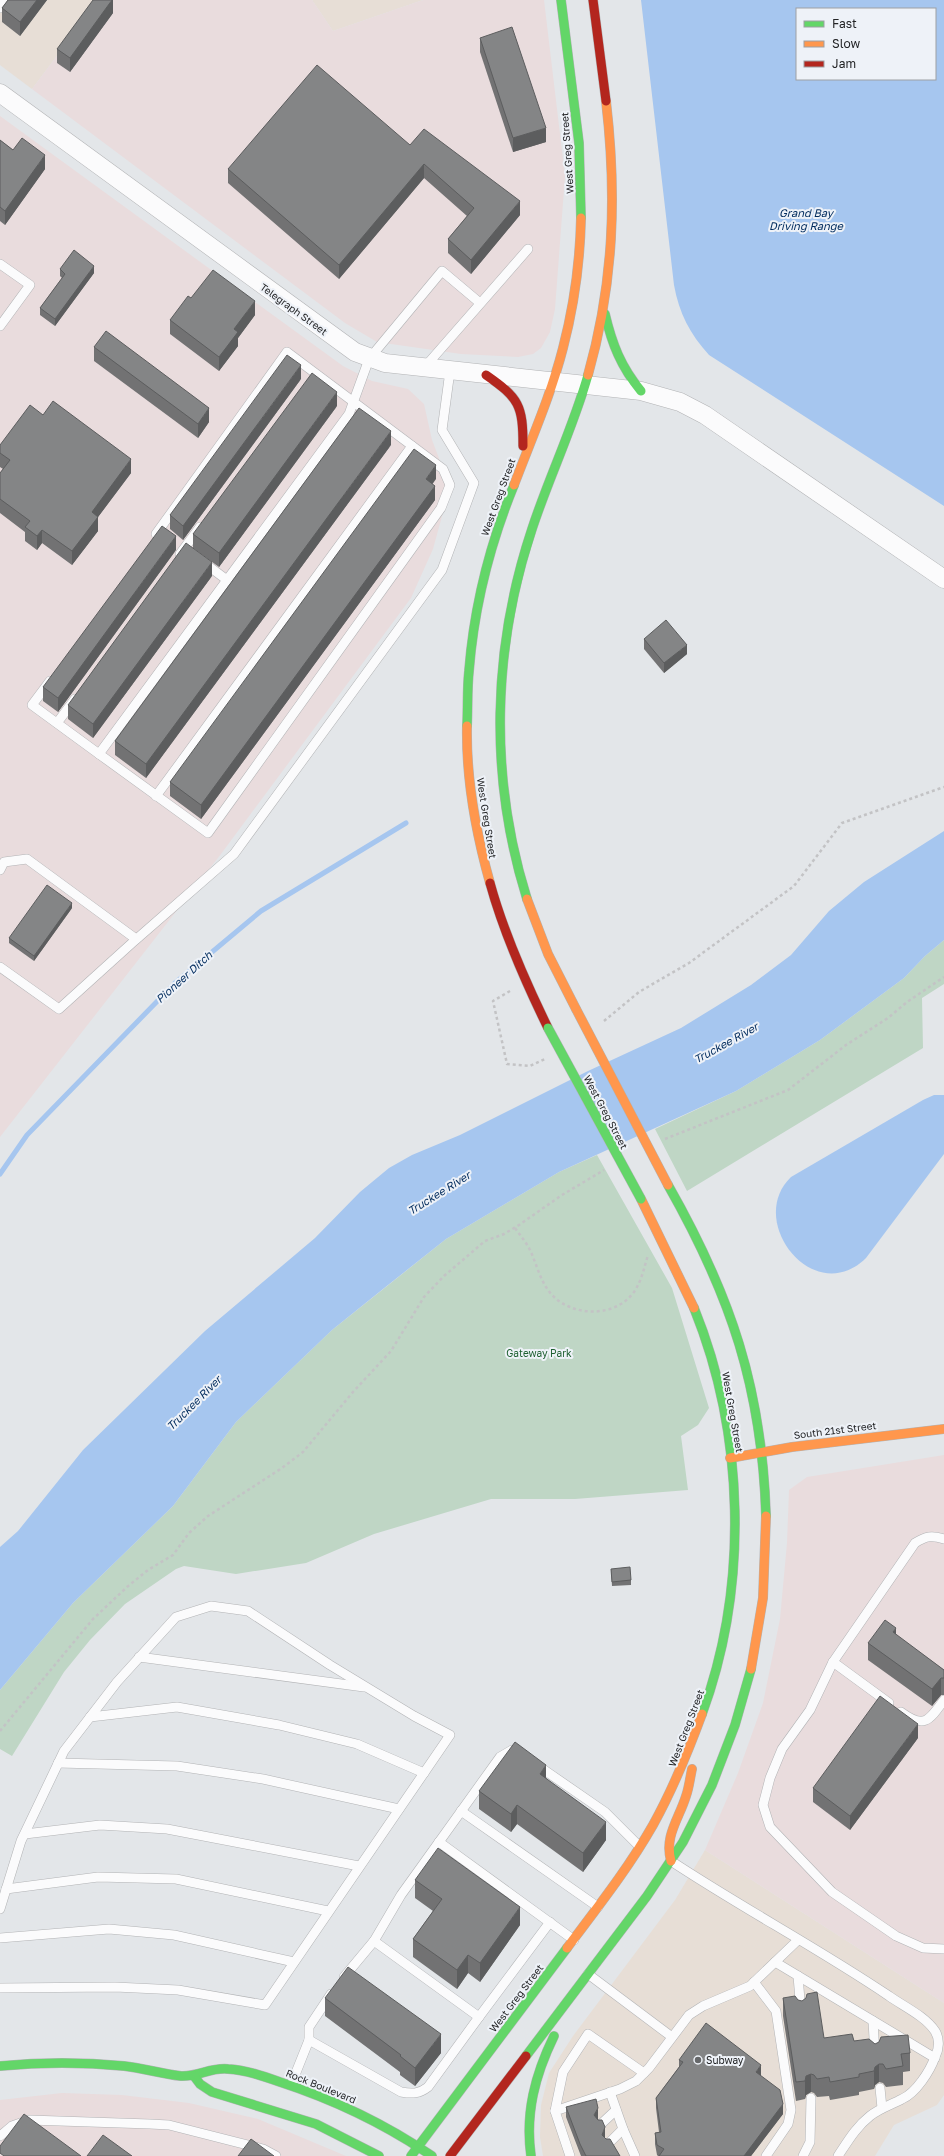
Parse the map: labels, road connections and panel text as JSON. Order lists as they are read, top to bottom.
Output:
{
  "streets": {
    "main road": ["West Greg Street", "South 21st Street", "Rock Boulevard"],
    "street": ["Telegraph Street"]
  },
  "crossings": [
    ["West Greg Street", "Telegraph Street"],
    ["West Greg Street", "South 21st Street"],
    ["West Greg Street", "Rock Boulevard"]
  ],
  "water": ["Grand Bay Driving Range", "Pioneer Ditch", "Truckee River"],
  "parks": ["Gateway Park"],
  "places": ["Subway"],
  "legend": ["Fast", "Slow", "Jam"]
}
